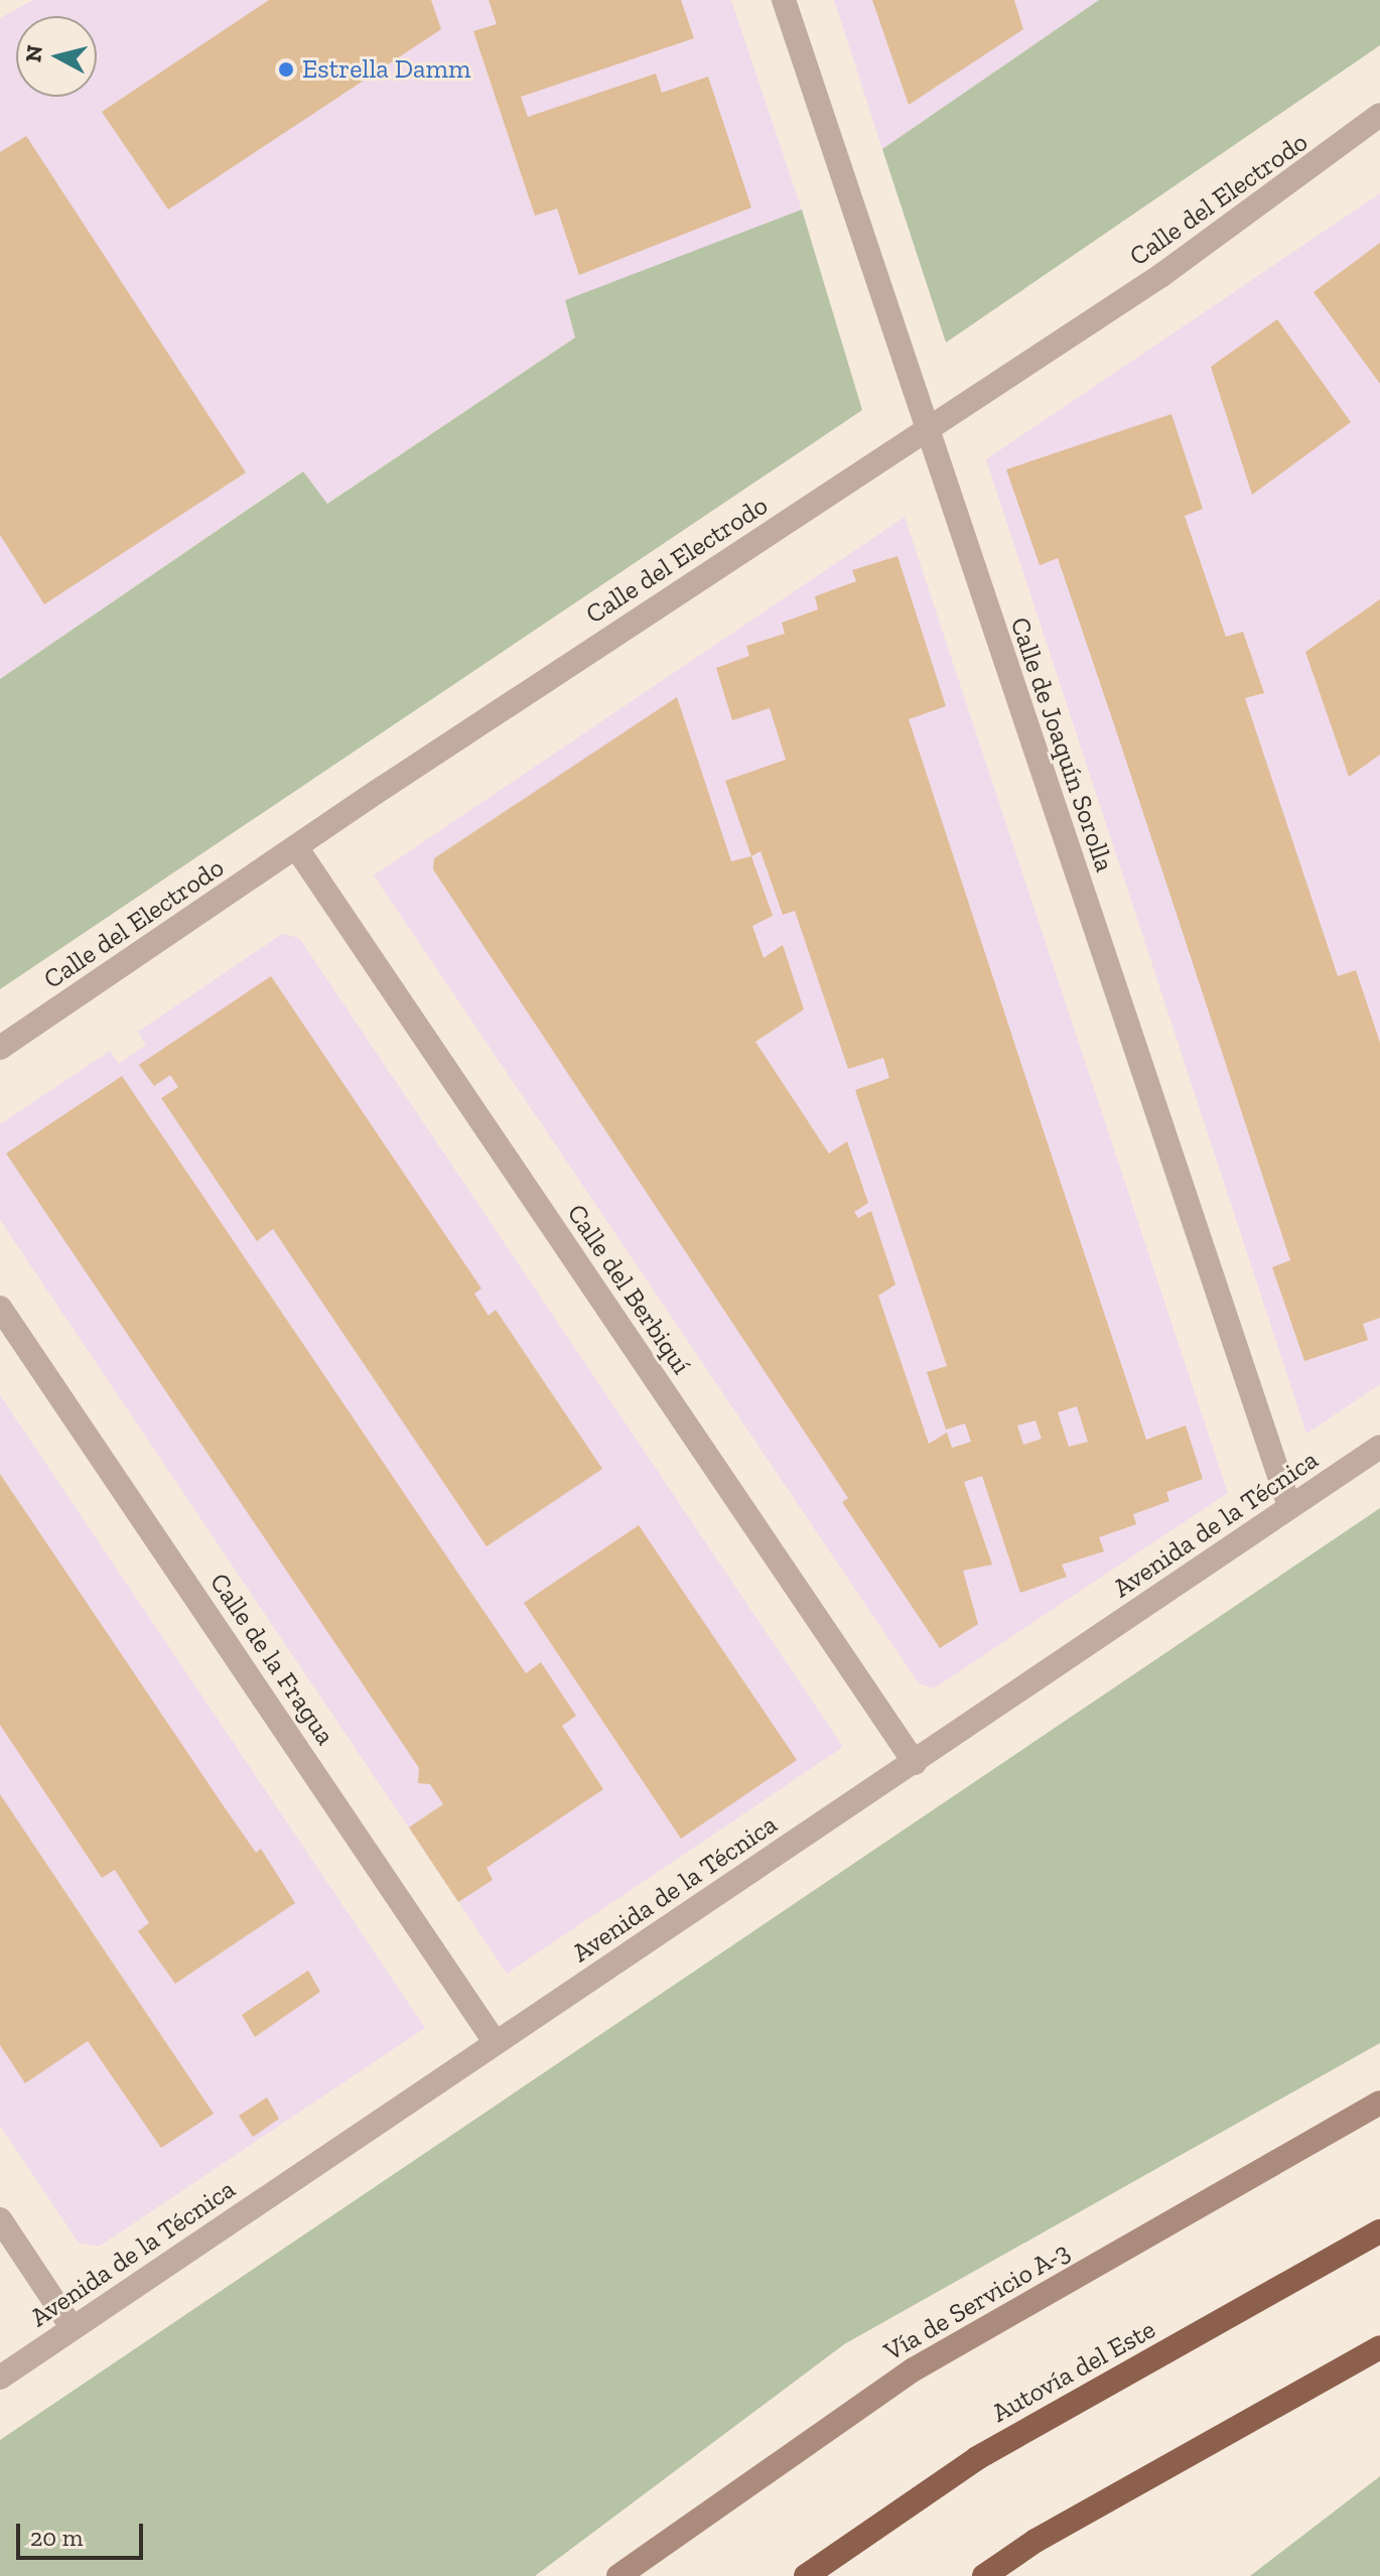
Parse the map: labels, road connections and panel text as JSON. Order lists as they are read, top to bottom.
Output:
{
  "streets": {
    "highway": ["Autovía del Este"],
    "main road": ["Vía de Servicio A-3"],
    "street": [
      "Calle del Electrodo",
      "Calle de Joaquín Sorolla",
      "Calle del Berbiquí",
      "Avenida de la Técnica",
      "Calle de la Fragua"
    ]
  },
  "crossings": [
    ["Calle del Electrodo", "Calle de Joaquín Sorolla"],
    ["Calle del Electrodo", "Calle del Berbiquí"],
    ["Calle de Joaquín Sorolla", "Avenida de la Técnica"],
    ["Calle del Berbiquí", "Avenida de la Técnica"],
    ["Avenida de la Técnica", "Calle de la Fragua"]
  ],
  "places": ["Estrella Damm"],
  "scale_bar": "20 m",
  "north": "left"
}
